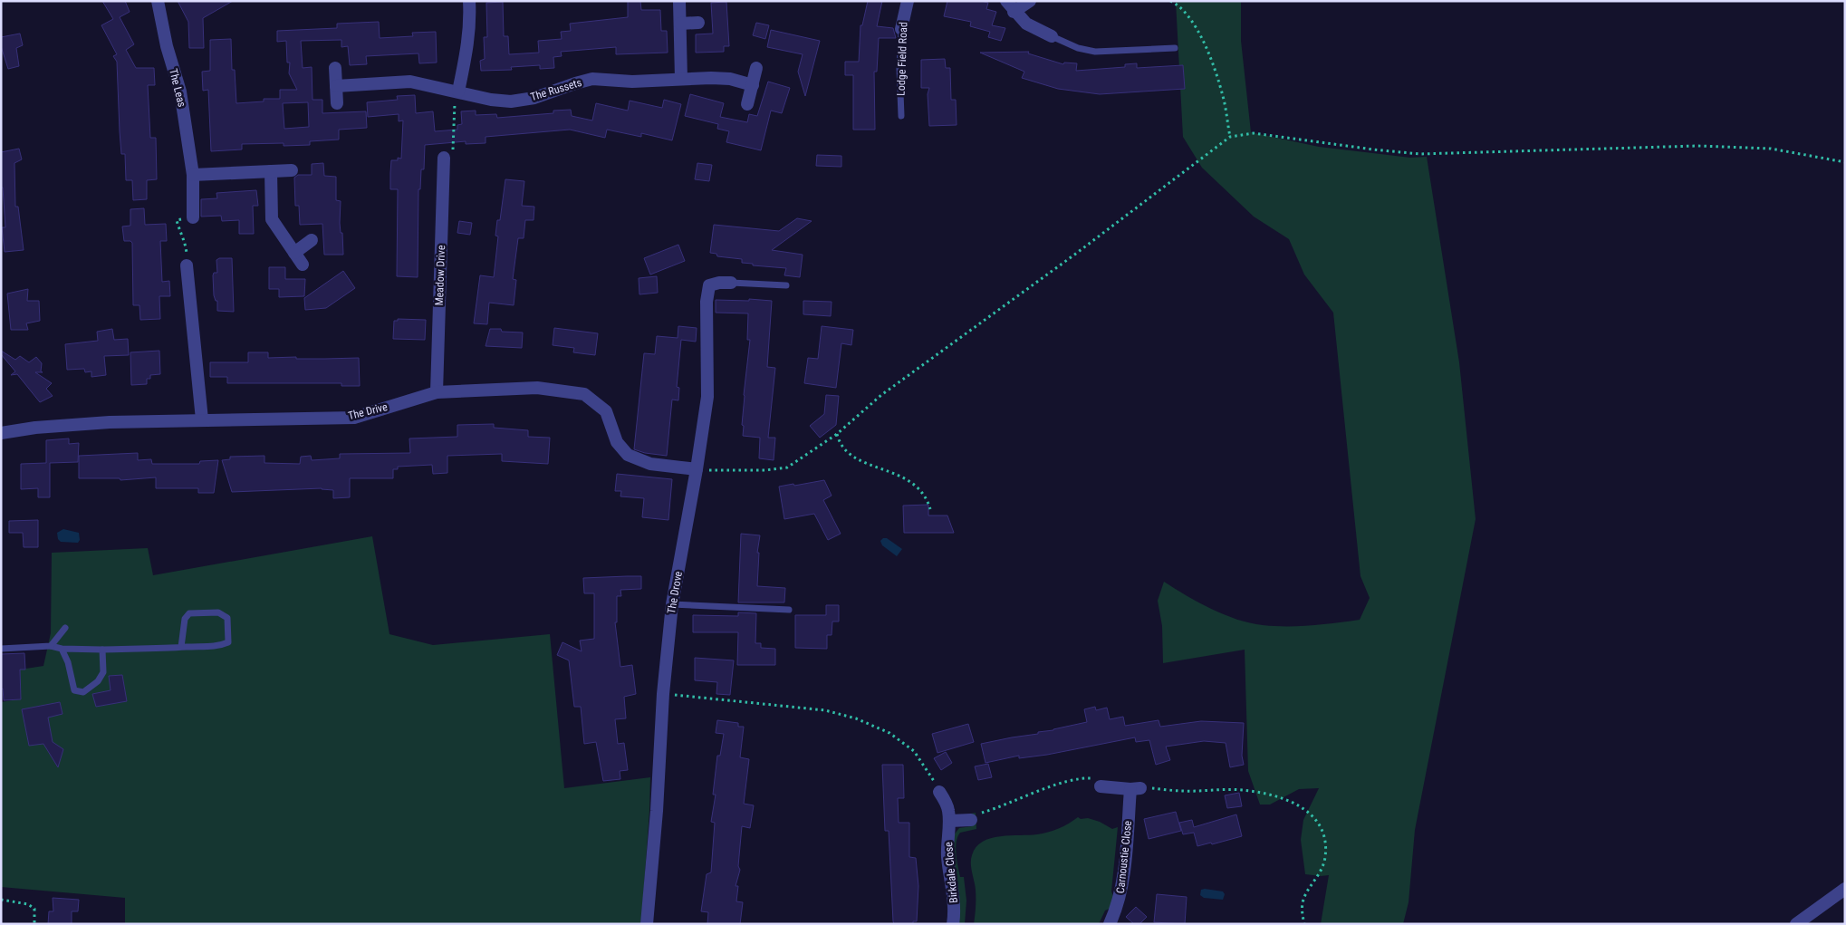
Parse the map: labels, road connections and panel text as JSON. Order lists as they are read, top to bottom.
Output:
{
  "streets": {
    "street": [
      "Lodge Field Road",
      "The Leas",
      "The Russets",
      "Meadow Drive",
      "The Drive",
      "The Drove",
      "Carnoustie Close",
      "Birkdale Close"
    ]
  },
  "crossings": [
    ["Meadow Drive", "The Drive"],
    ["The Drive", "The Drove"]
  ]
}
